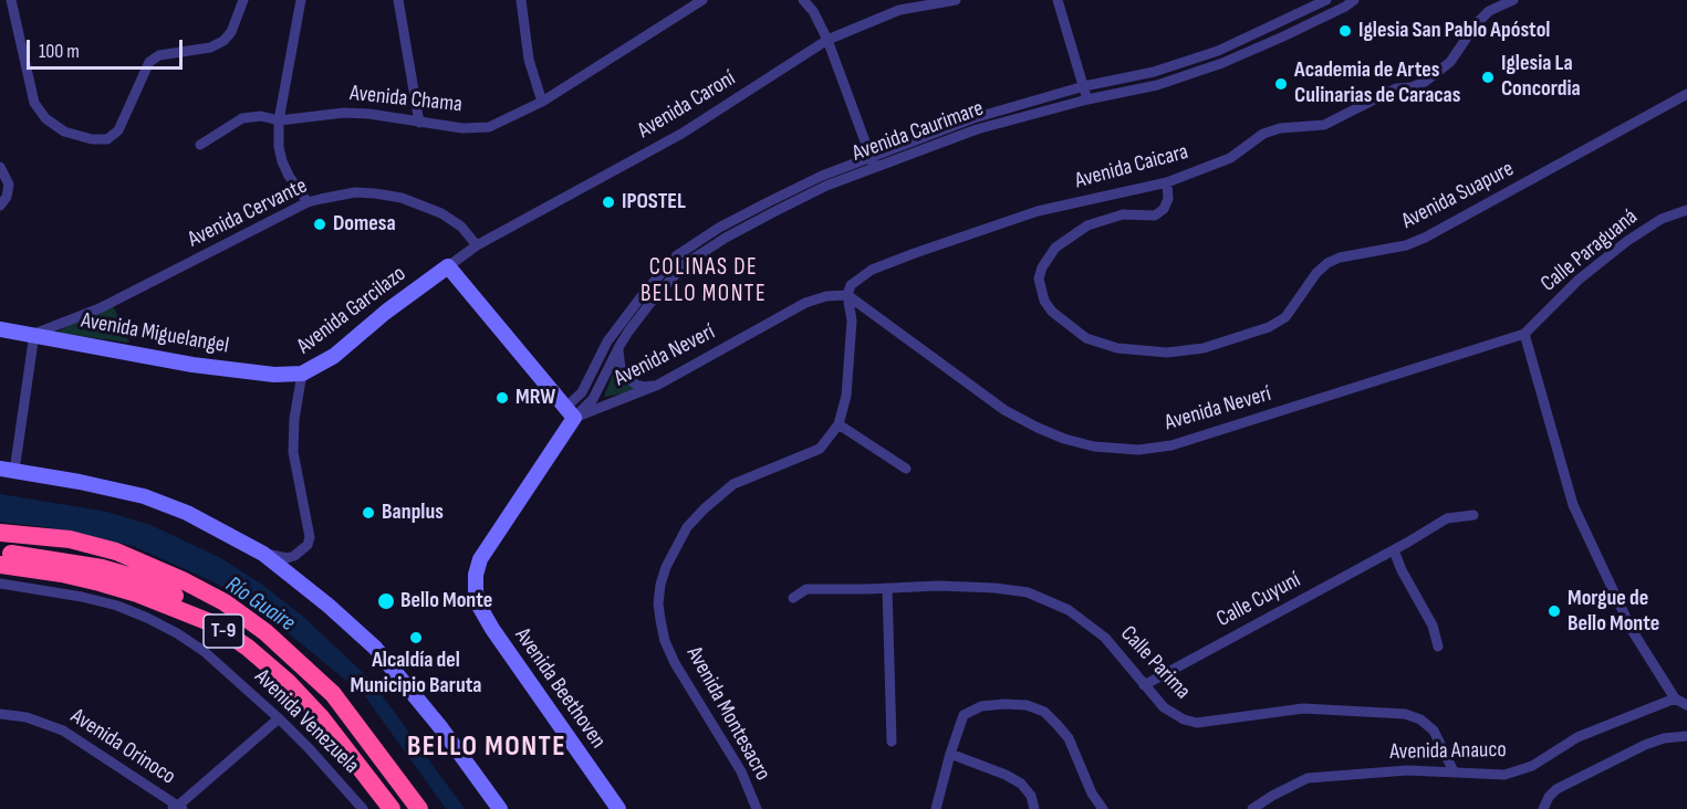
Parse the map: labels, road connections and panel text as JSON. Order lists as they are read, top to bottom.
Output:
{
  "streets": {
    "highway": ["T-9"],
    "street": [
      "Avenida Chama",
      "Avenida Caroní",
      "Avenida Caurimare",
      "Avenida Caicara",
      "Avenida Suapure",
      "Avenida Cervante",
      "Calle Paraguaná",
      "Avenida Garcilazo",
      "Avenida Miguelangel",
      "Avenida Neverí",
      "Calle Cuyuní",
      "Calle Parima",
      "Avenida Beethoven",
      "Avenida Montesacro",
      "Avenida Venezuela",
      "Avenida Orinoco",
      "Avenida Anauco"
    ]
  },
  "crossings": [
    ["Avenida Caroní", "Avenida Cervante"],
    ["Avenida Caroní", "Avenida Garcilazo"],
    ["Avenida Caurimare", "Avenida Neverí"],
    ["Avenida Caurimare", "Avenida Beethoven"],
    ["Avenida Caicara", "Avenida Suapure"],
    ["Avenida Caicara", "Avenida Neverí"],
    ["Avenida Caicara", "Avenida Montesacro"],
    ["Avenida Cervante", "Avenida Miguelangel"],
    ["Calle Paraguaná", "Avenida Neverí"],
    ["Avenida Garcilazo", "Avenida Miguelangel"],
    ["Avenida Neverí", "Avenida Beethoven"],
    ["Avenida Neverí", "Avenida Montesacro"],
    ["Calle Cuyuní", "Calle Parima"],
    ["Calle Parima", "Avenida Anauco"]
  ],
  "districts": ["COLINAS DE BELLO MONTE", "BELLO MONTE"],
  "water": ["Río Guaire"],
  "places": [
    "Iglesia San Pablo Apóstol",
    "Iglesia La Concordia",
    "Academia de Artes Culinarias de Caracas",
    "IPOSTEL",
    "Domesa",
    "MRW",
    "Banplus",
    "Bello Monte",
    "Morgue de Bello Monte",
    "Alcaldía del Municipio Baruta"
  ],
  "scale_bar": "100 m"
}
